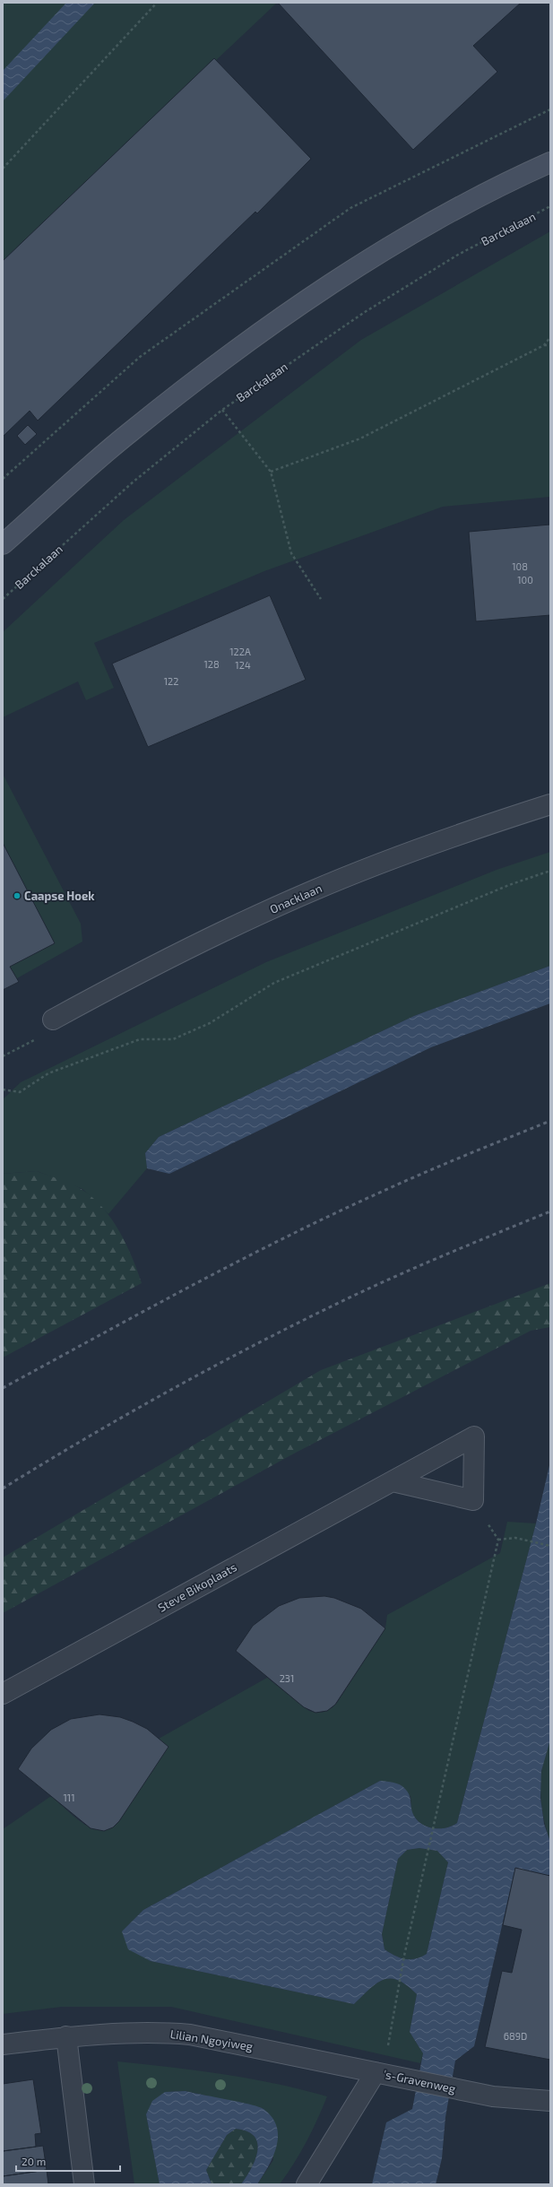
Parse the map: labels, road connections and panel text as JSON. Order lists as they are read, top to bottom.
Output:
{
  "streets": {
    "street": [
      "Onacklaan",
      "Steve Bikoplaats",
      "Lilian Ngoyiweg",
      "'s-Gravenweg"
    ],
    "path": ["Barckalaan"]
  },
  "crossings": [
    ["Lilian Ngoyiweg", "'s-Gravenweg"]
  ],
  "places": ["Caapse Hoek"],
  "house_numbers": [
    "108",
    "100",
    "122A",
    "128",
    "124",
    "122",
    "231",
    "111",
    "689D"
  ],
  "scale_bar": "20 m"
}
